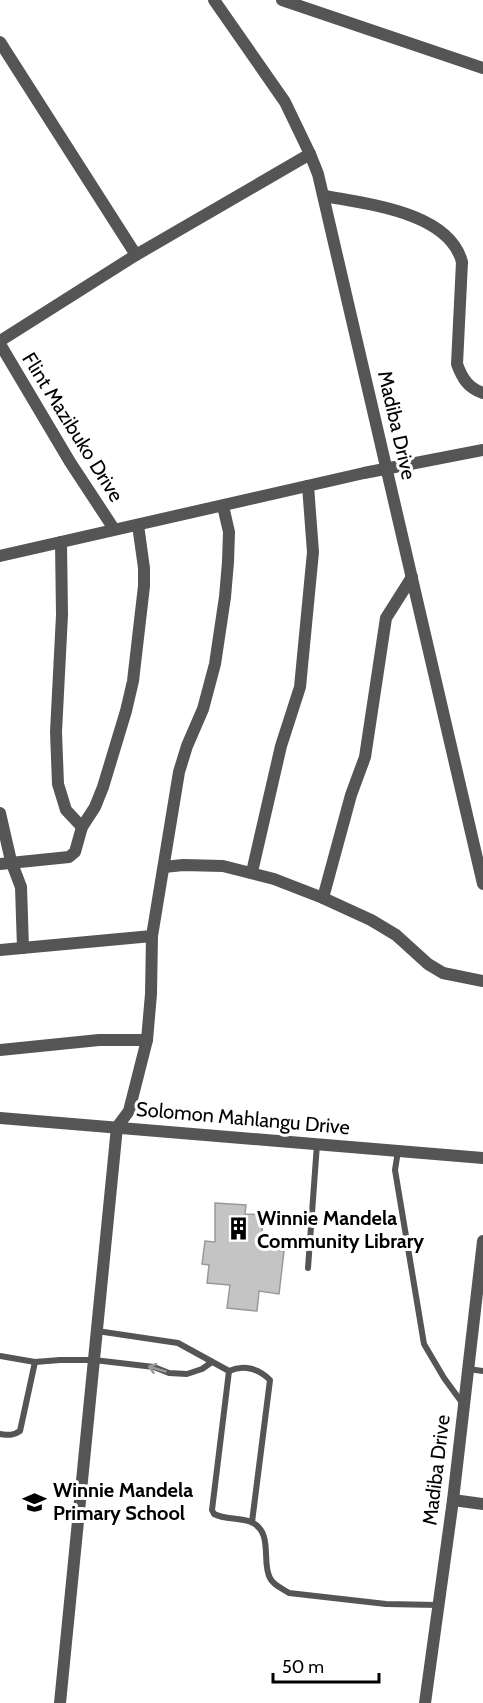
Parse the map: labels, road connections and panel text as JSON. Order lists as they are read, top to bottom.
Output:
{
  "streets": {
    "street": ["Madiba Drive", "Flint Mazibuko Drive", "Solomon Mahlangu Drive"]
  },
  "places": {
    "building": ["Winnie Mandela Community Library"],
    "school or university": ["Winnie Mandela Primary School"]
  },
  "scale_bar": "50 m"
}
